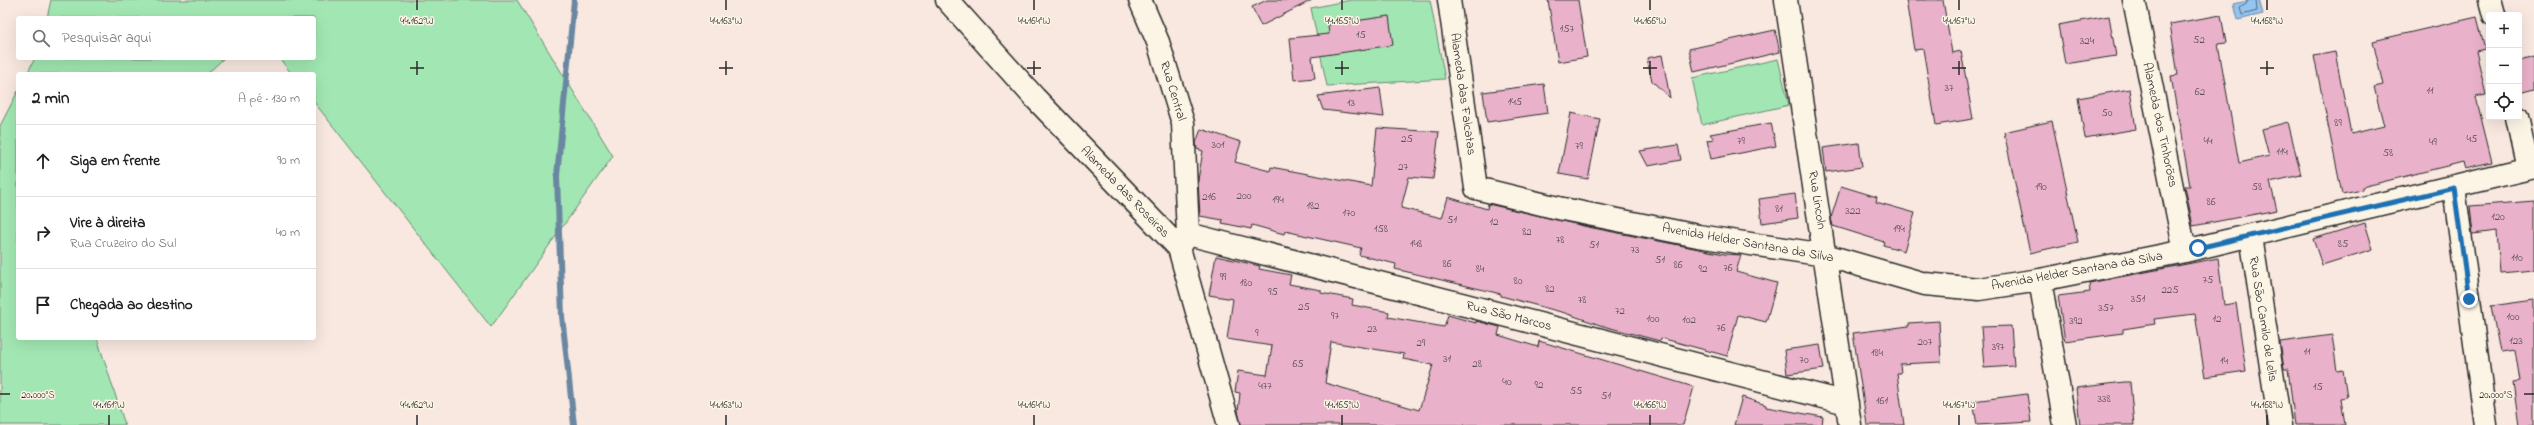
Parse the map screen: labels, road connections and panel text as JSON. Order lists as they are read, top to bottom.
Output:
{
  "streets": {
    "street": [
      "Rua Central",
      "Alameda das Falcatas",
      "Alameda dos Tinhorões",
      "Alameda das Roseiras",
      "Rua Lincoln",
      "Avenida Helder Santana da Silva",
      "Rua São Marcos",
      "Rua São Camilo de Lelis"
    ]
  },
  "crossings": [
    ["Rua Central", "Alameda das Roseiras"],
    ["Rua Central", "Rua São Marcos"],
    ["Alameda das Falcatas", "Avenida Helder Santana da Silva"],
    ["Alameda dos Tinhorões", "Avenida Helder Santana da Silva"],
    ["Alameda das Roseiras", "Rua São Marcos"],
    ["Rua Lincoln", "Avenida Helder Santana da Silva"],
    ["Rua Lincoln", "Rua São Marcos"],
    ["Avenida Helder Santana da Silva", "Rua São Camilo de Lelis"]
  ],
  "house_numbers": [
    "157",
    "15",
    "52",
    "324",
    "37",
    "11",
    "62",
    "145",
    "13",
    "50",
    "89",
    "25",
    "45",
    "79",
    "44",
    "49",
    "301",
    "79",
    "114",
    "58",
    "27",
    "190",
    "58",
    "200",
    "216",
    "194",
    "86",
    "182",
    "81",
    "322",
    "170",
    "120",
    "51",
    "12",
    "158",
    "194",
    "82",
    "78",
    "148",
    "85",
    "51",
    "73",
    "110",
    "51",
    "86",
    "86",
    "76",
    "84",
    "92",
    "99",
    "75",
    "80",
    "180",
    "82",
    "225",
    "95",
    "351",
    "78",
    "25",
    "357",
    "72",
    "97",
    "100",
    "100",
    "12",
    "102",
    "392",
    "76",
    "23",
    "9",
    "123",
    "207",
    "29",
    "397",
    "11",
    "184",
    "31",
    "70",
    "14",
    "65",
    "28",
    "40",
    "92",
    "477",
    "15",
    "55",
    "51",
    "338",
    "161"
  ],
  "page": {
    "map_buttons": ["+", "−"],
    "search": "Pesquisar aqui",
    "heading": ["2 min", "A pé · 130 m"],
    "list": [
      ["Siga em frente", "90 m"],
      ["Vire à direita", "Rua Cruzeiro do Sul", "40 m"],
      "Chegada ao destino"
    ]
  },
  "coordinates": [
    "44.162°W",
    "44.163°W",
    "44.164°W",
    "44.165°W",
    "44.166°W",
    "44.167°W",
    "44.168°W",
    "20.000°S",
    "44.161°W"
  ]
}
